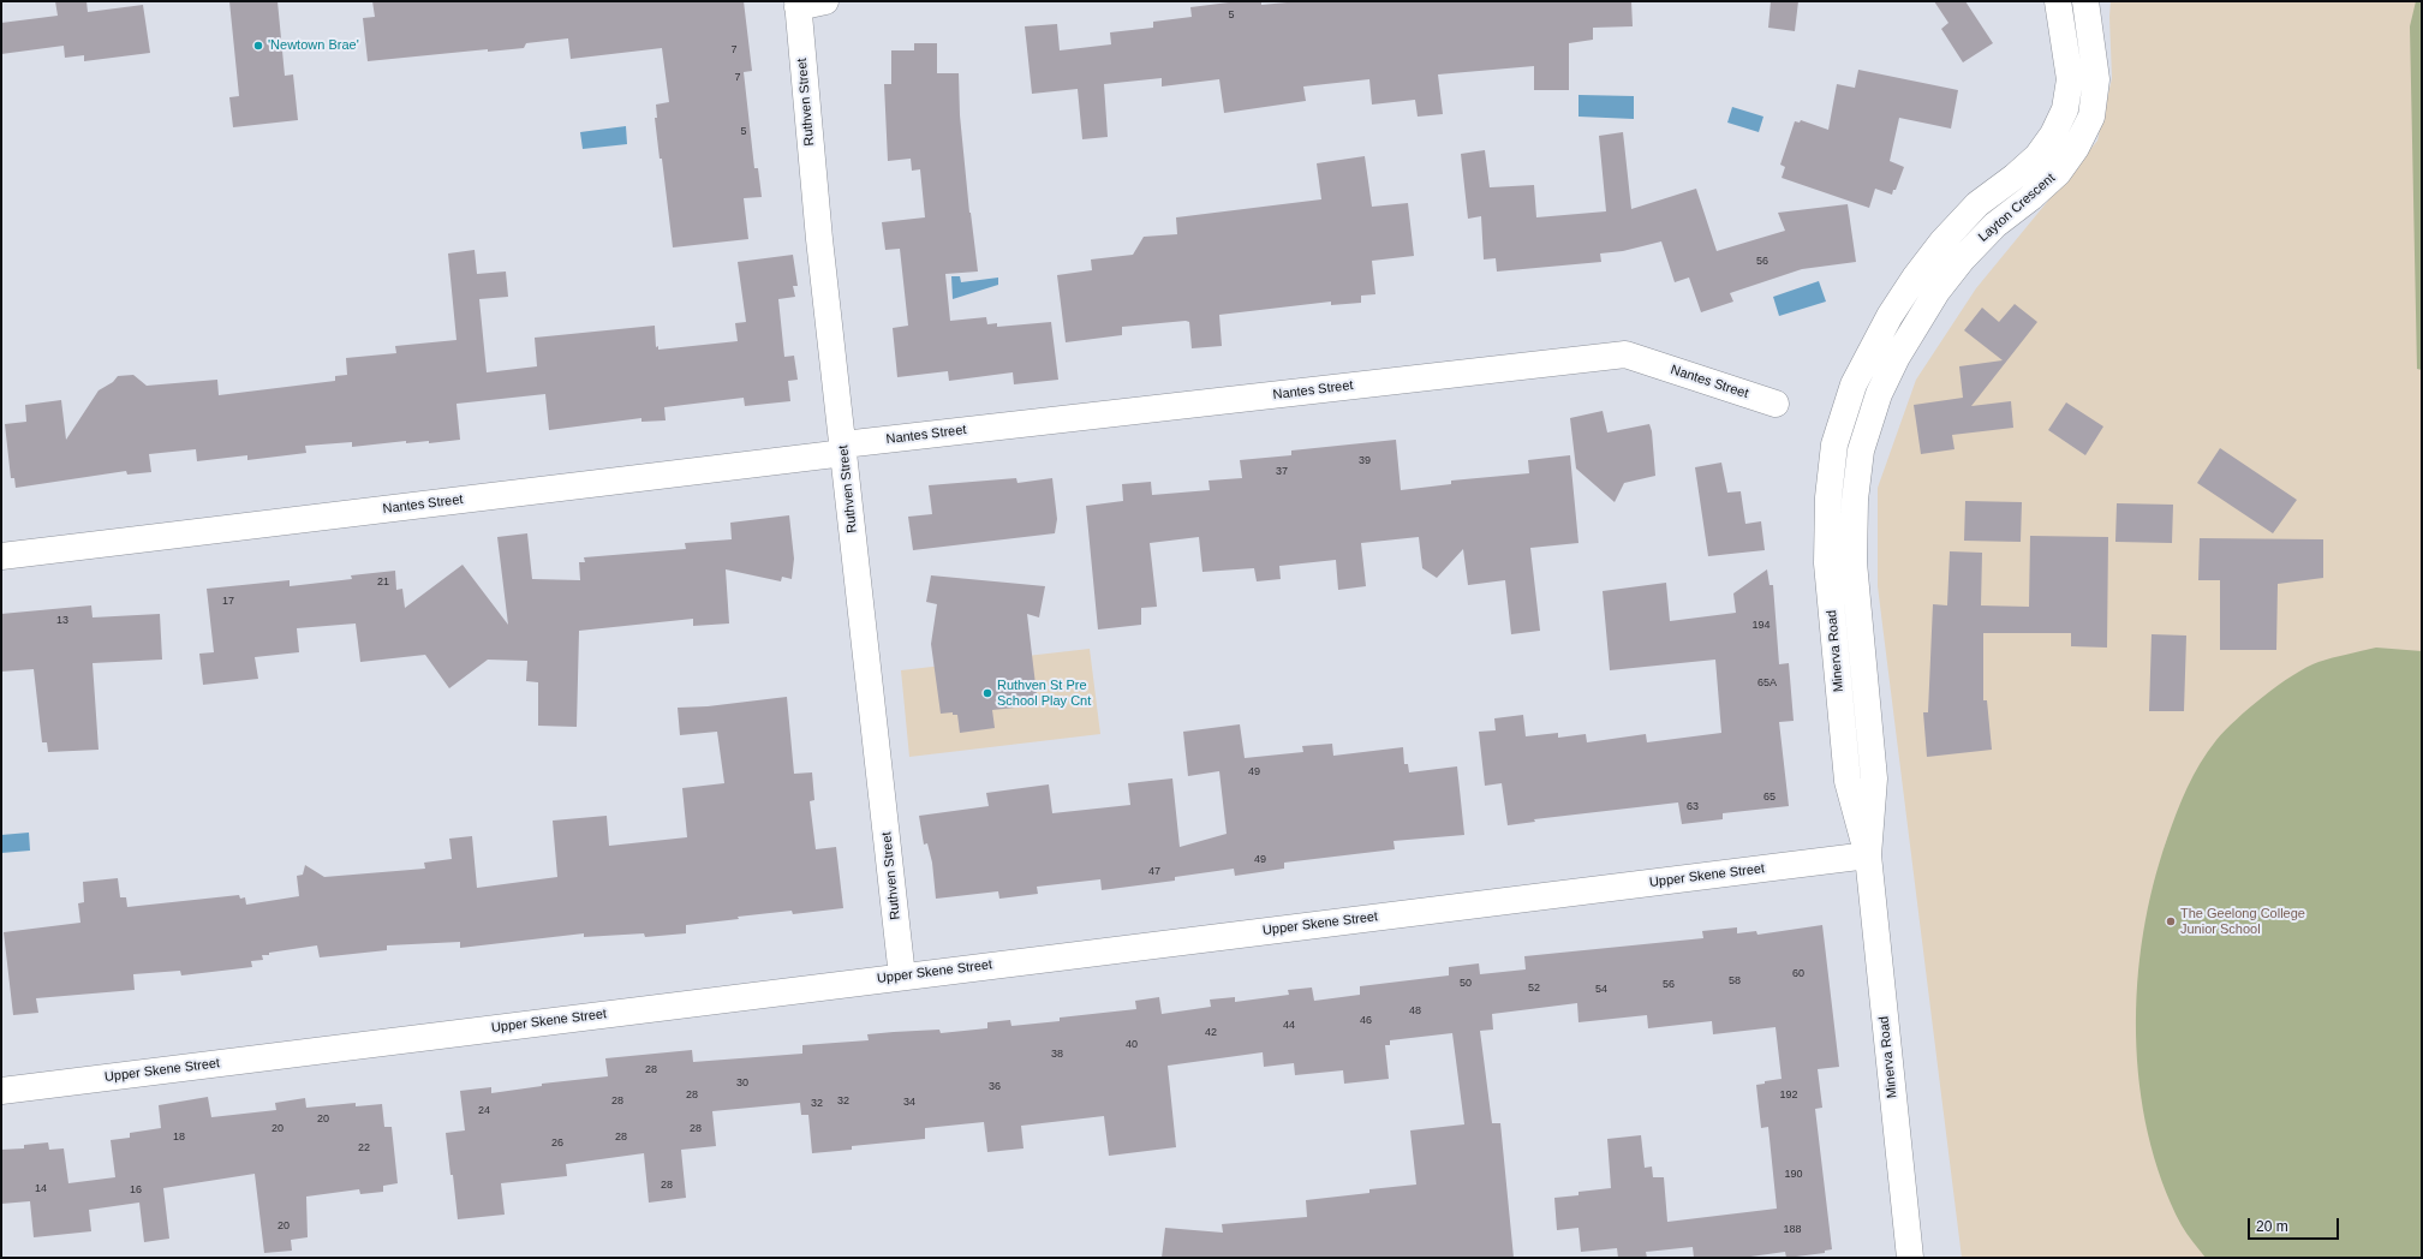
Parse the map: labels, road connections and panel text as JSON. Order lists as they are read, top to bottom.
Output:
{
  "streets": {
    "street": [
      "Ruthven Street",
      "Layton Crescent",
      "Nantes Street",
      "Minerva Road",
      "Upper Skene Street"
    ]
  },
  "crossings": [
    ["Ruthven Street", "Nantes Street"],
    ["Ruthven Street", "Upper Skene Street"],
    ["Layton Crescent", "Minerva Road"],
    ["Minerva Road", "Upper Skene Street"]
  ],
  "places": ["'Newtown Brae'", "Ruthven St Pre School Play Cnt", "The Geelong College Junior School"],
  "house_numbers": [
    "5",
    "7",
    "7",
    "5",
    "56",
    "39",
    "37",
    "21",
    "17",
    "13",
    "194",
    "65A",
    "49",
    "65",
    "63",
    "49",
    "47",
    "60",
    "58",
    "50",
    "56",
    "52",
    "54",
    "48",
    "46",
    "44",
    "42",
    "40",
    "38",
    "28",
    "30",
    "36",
    "28",
    "192",
    "28",
    "32",
    "34",
    "32",
    "24",
    "20",
    "20",
    "28",
    "18",
    "28",
    "26",
    "22",
    "190",
    "28",
    "14",
    "16",
    "20",
    "188"
  ],
  "scale_bar": "20 m"
}
